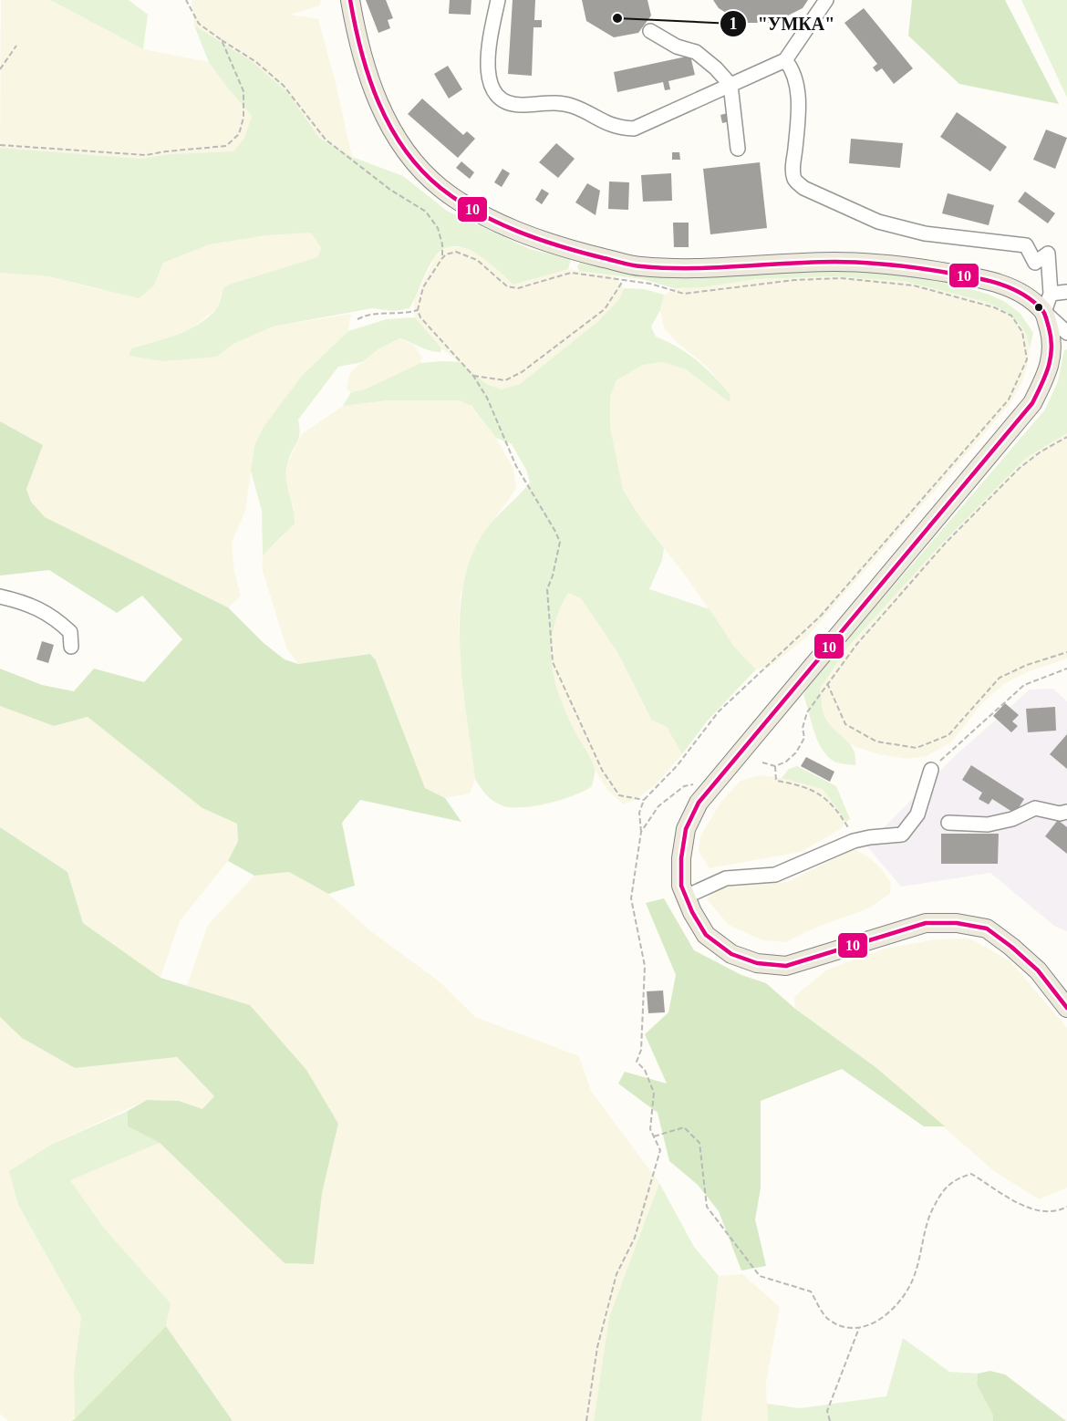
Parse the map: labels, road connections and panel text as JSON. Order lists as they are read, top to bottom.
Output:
{
  "places": ["\"УМКА\""],
  "lines": ["transit line 10"]
}
